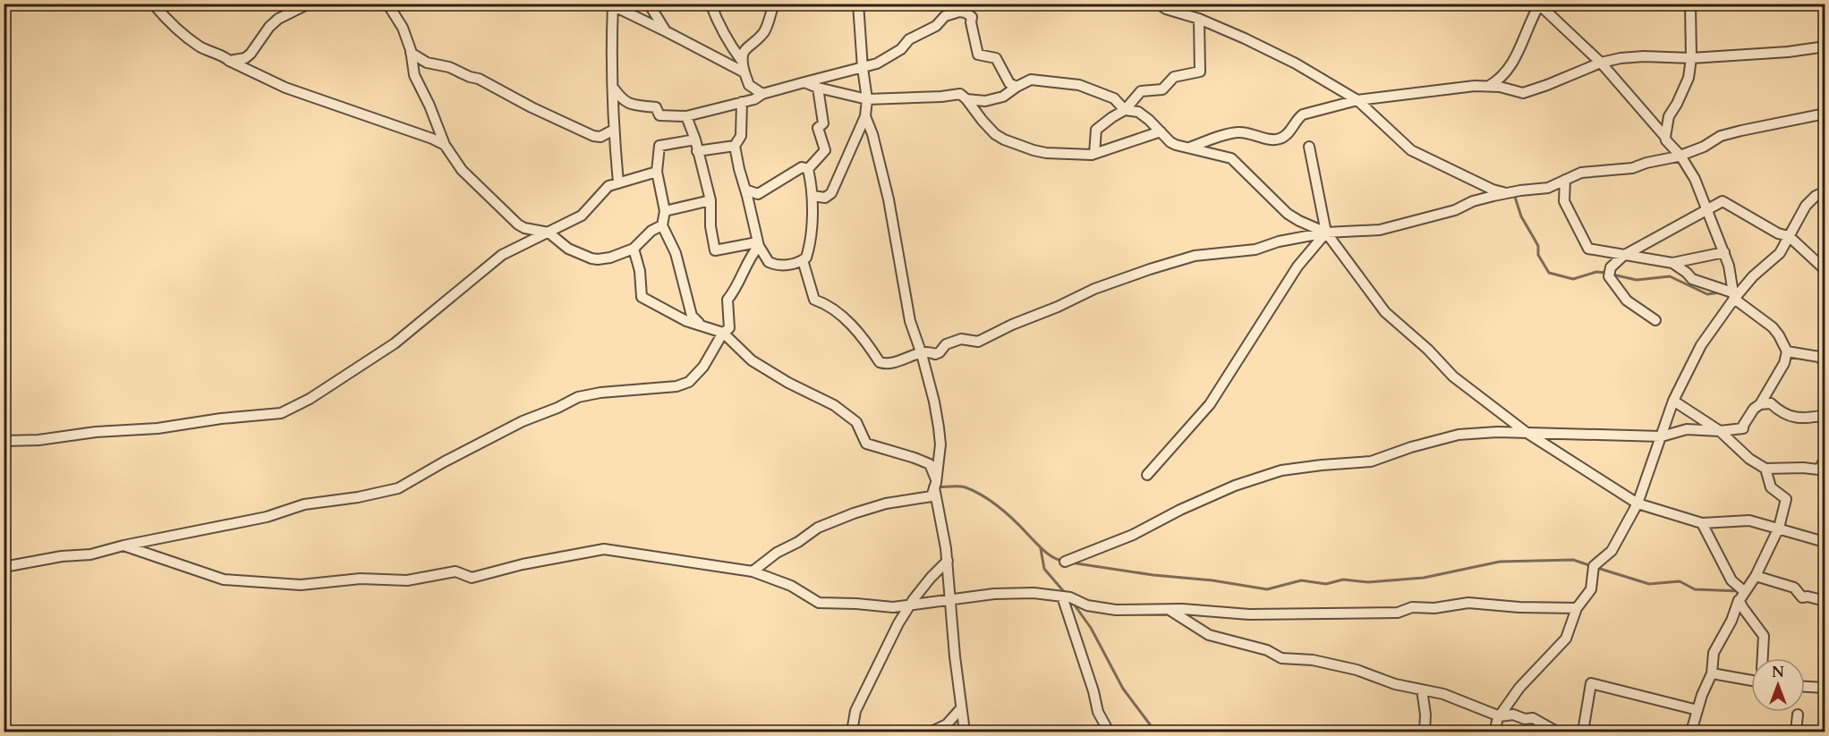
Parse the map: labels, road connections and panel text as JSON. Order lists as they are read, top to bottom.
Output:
{
  "north": "top"
}
